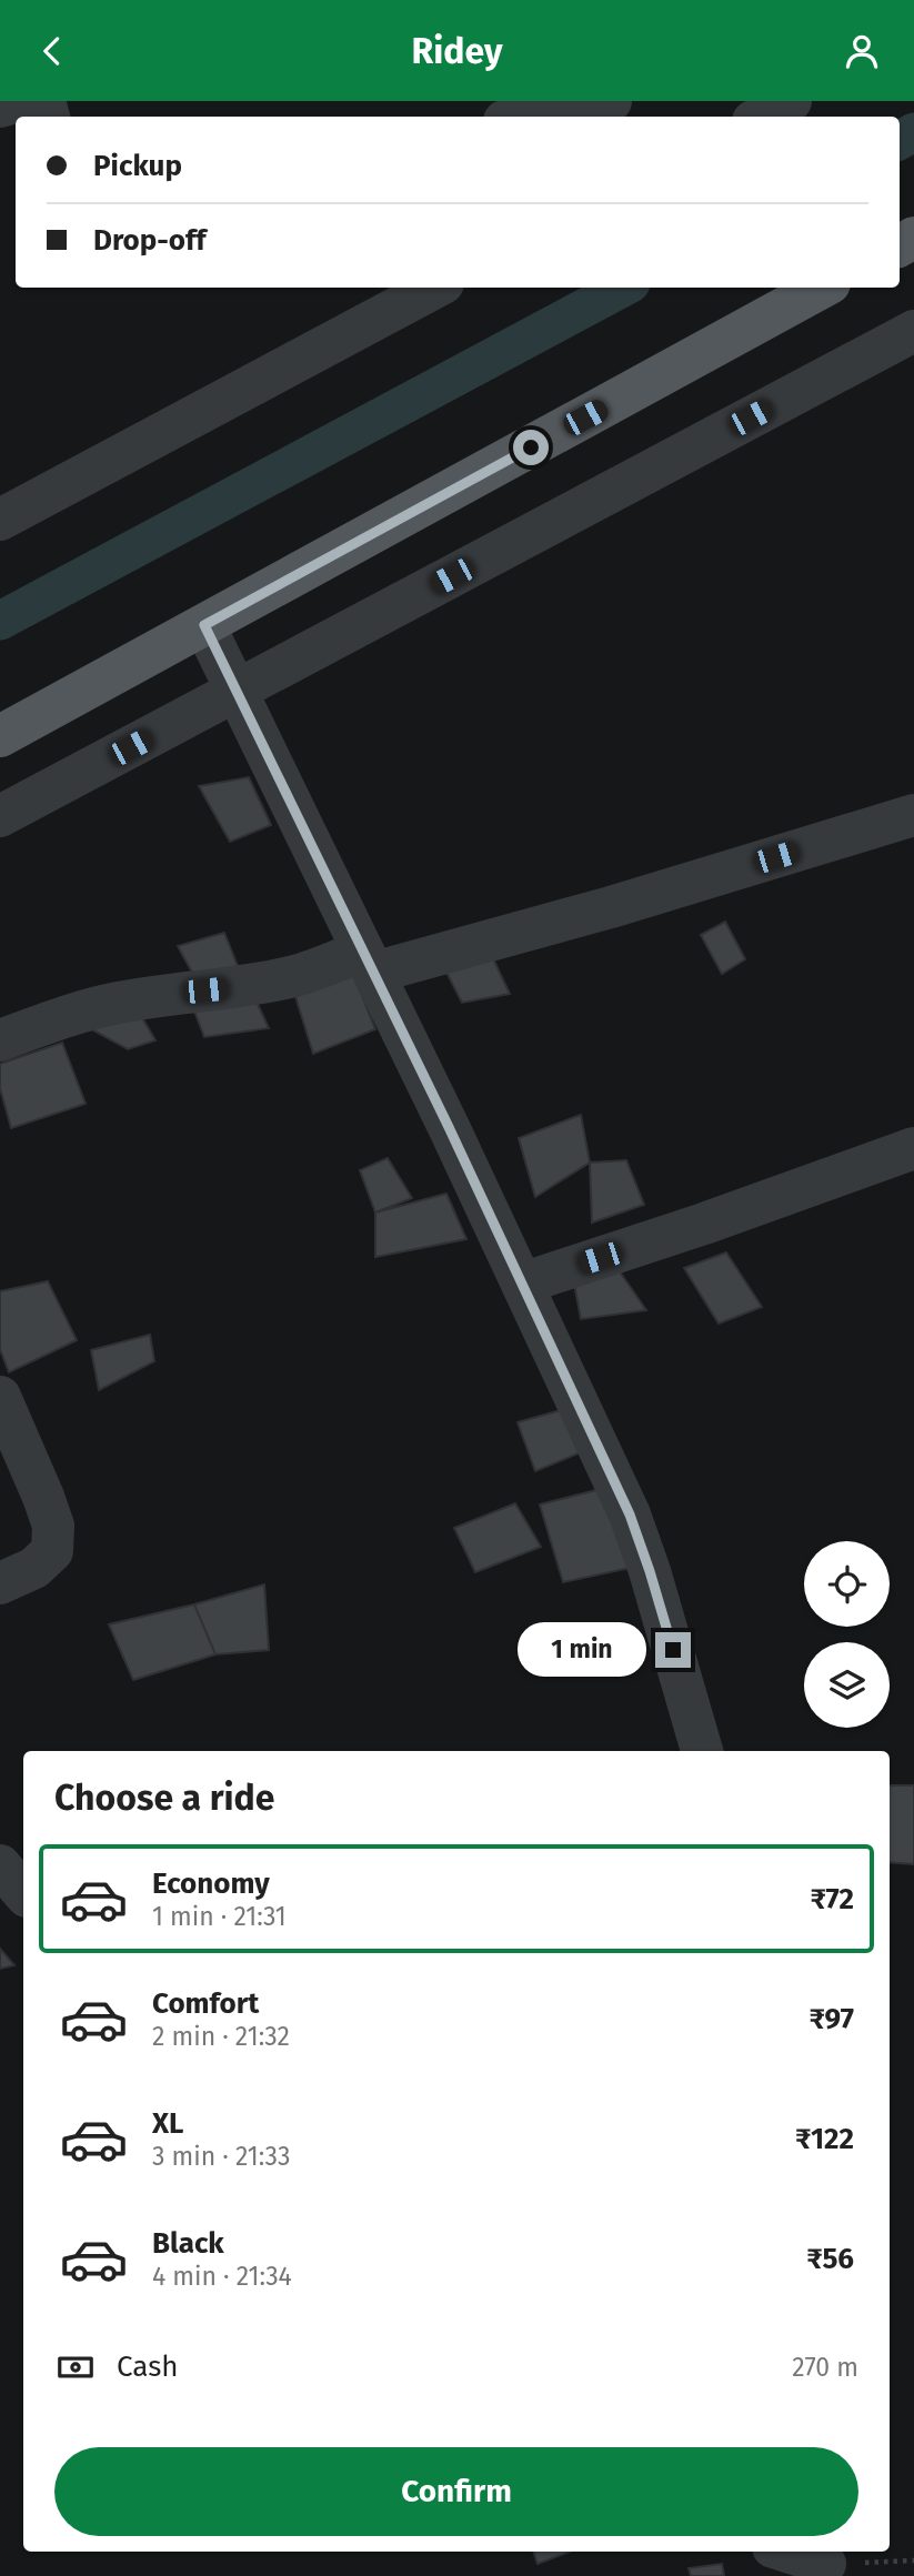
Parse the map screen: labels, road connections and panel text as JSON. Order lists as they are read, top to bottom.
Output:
{
  "page": {
    "header": "Ridey",
    "banner": ["Pickup", "Drop-off"],
    "bubble": "1 min",
    "heading": "Choose a ride",
    "list": [
      {
        "name": "Economy",
        "note": "1 min · 21:31",
        "value": "₹72"
      },
      {
        "name": "Comfort",
        "note": "2 min · 21:32",
        "value": "₹97"
      },
      {
        "name": "XL",
        "note": "3 min · 21:33",
        "value": "₹122"
      },
      {
        "name": "Black",
        "note": "4 min · 21:34",
        "value": "₹56"
      }
    ],
    "pay": ["Cash", "270 m"],
    "buttons": "Confirm"
  }
}
